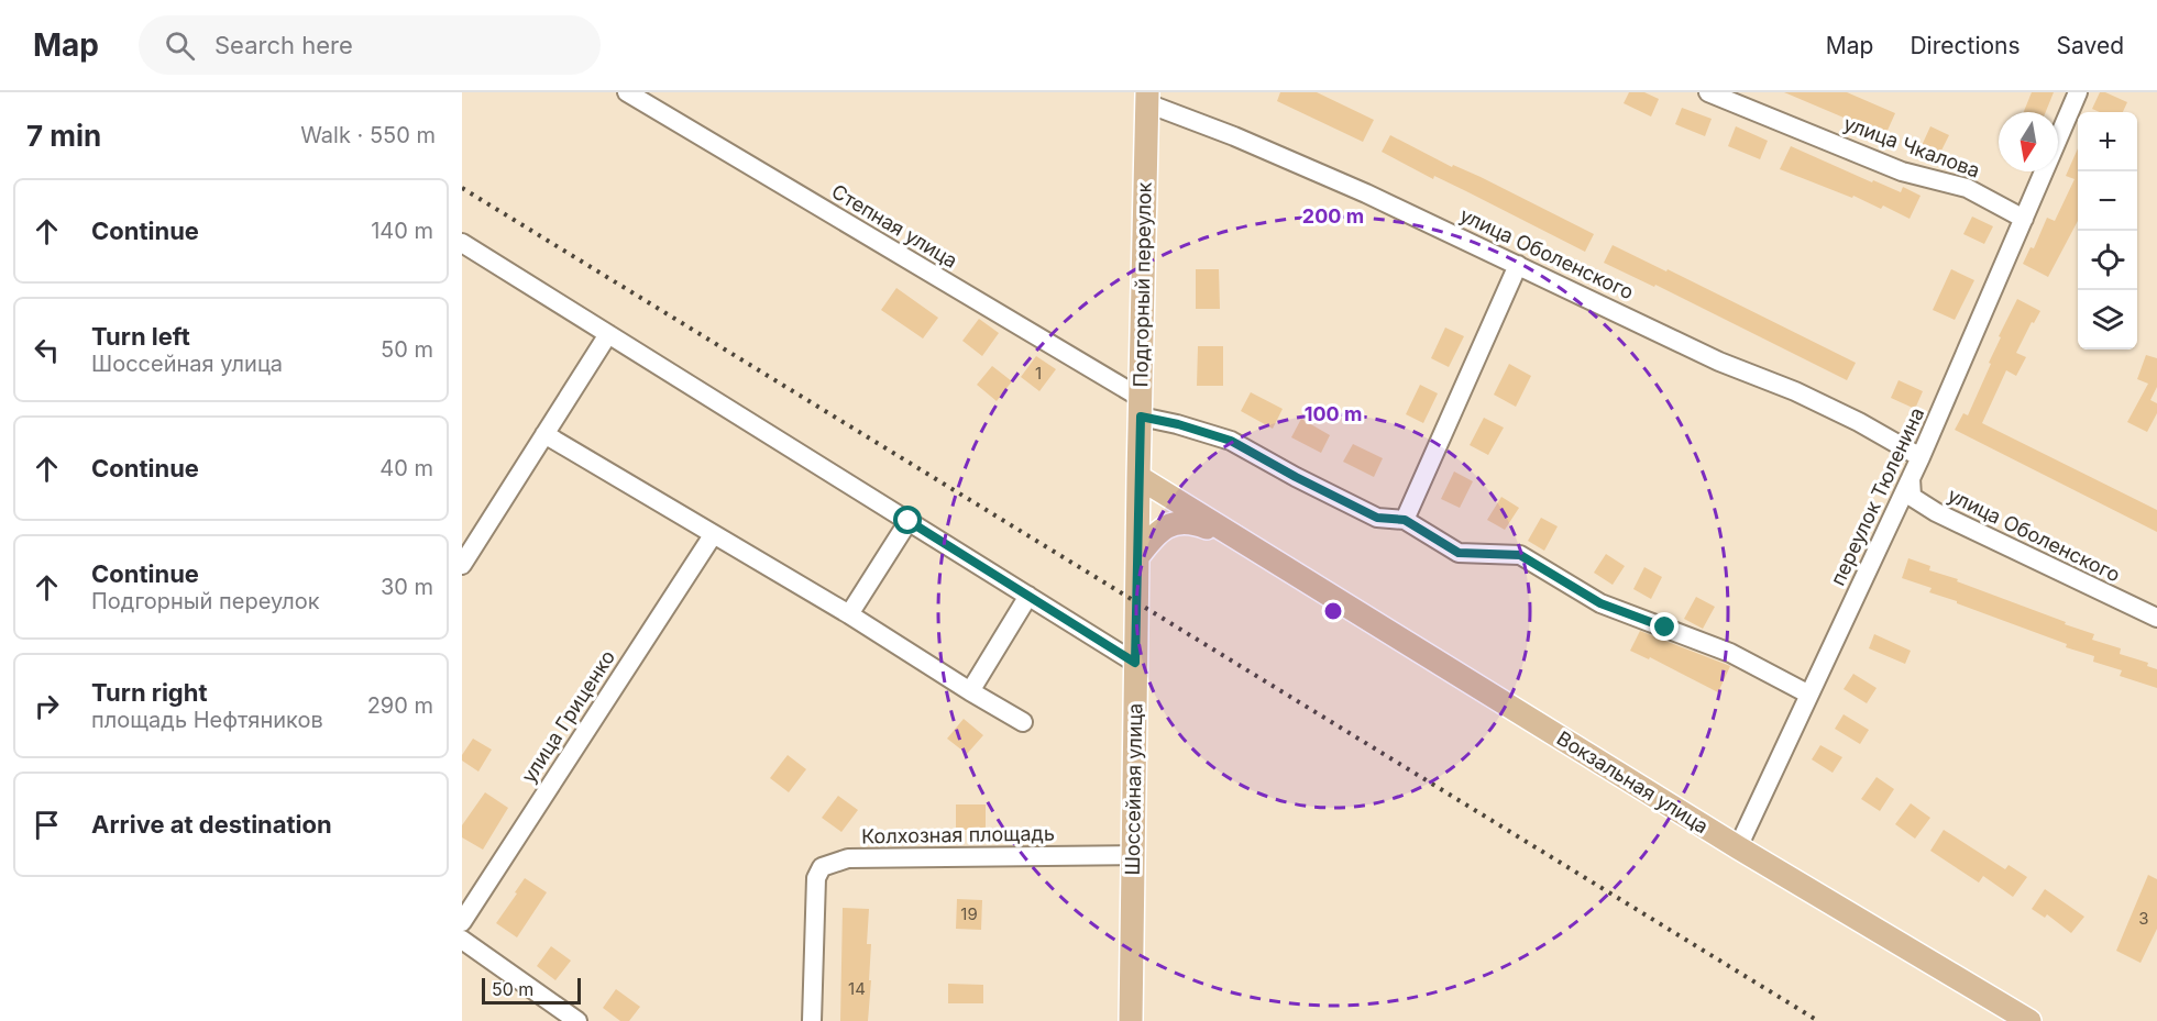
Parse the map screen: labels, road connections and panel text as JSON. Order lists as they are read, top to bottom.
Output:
{
  "streets": {
    "main road": ["Подгорный переулок", "Вокзальная улица", "Шоссейная улица"],
    "street": [
      "улица Чкалова",
      "Степная улица",
      "улица Оболенского",
      "переулок Тюленина",
      "улица Гриценко",
      "Колхозная площадь"
    ]
  },
  "crossings": [
    ["улица Чкалова", "переулок Тюленина"],
    ["Степная улица", "Подгорный переулок"],
    ["улица Оболенского", "Подгорный переулок"],
    ["улица Оболенского", "переулок Тюленина"],
    ["Подгорный переулок", "Шоссейная улица"],
    ["переулок Тюленина", "Вокзальная улица"],
    ["Шоссейная улица", "Колхозная площадь"]
  ],
  "house_numbers": [
    "1",
    "19",
    "3",
    "14"
  ],
  "scale_bar": "50 m",
  "north": "bottom",
  "page": {
    "header": "Map",
    "search": "Search here",
    "nav": ["Map", "Directions", "Saved"],
    "heading": ["7 min", "Walk · 550 m"],
    "map_buttons": ["+", "−"],
    "list": [
      ["Continue", "140 m"],
      ["Turn left", "Шоссейная улица", "50 m"],
      ["Continue", "40 m"],
      ["Continue", "Подгорный переулок", "30 m"],
      ["Turn right", "площадь Нефтяников", "290 m"],
      "Arrive at destination"
    ],
    "scale": "50 m"
  },
  "rings": ["200 m", "100 m"]
}
